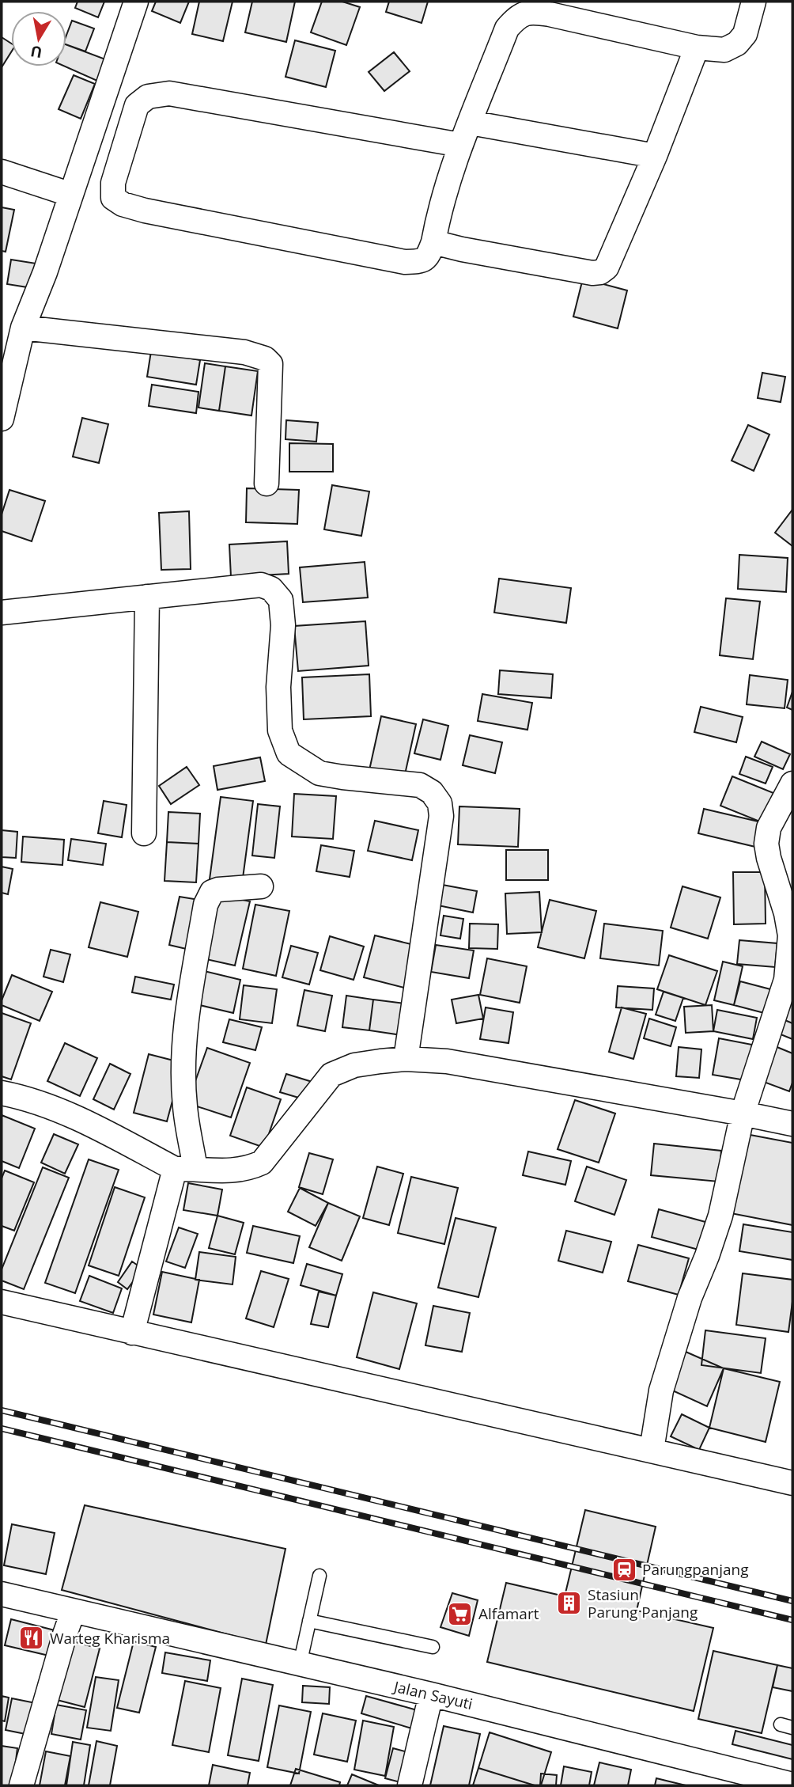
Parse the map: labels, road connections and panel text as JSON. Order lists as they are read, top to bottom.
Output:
{
  "streets": {
    "street": ["Jalan Sayuti"]
  },
  "places": {
    "station": ["Parungpanjang"],
    "building": ["Stasiun Parung Panjang"],
    "supermarket": ["Alfamart"],
    "restaurant": ["Warteg Kharisma"]
  },
  "north": "bottom"
}
